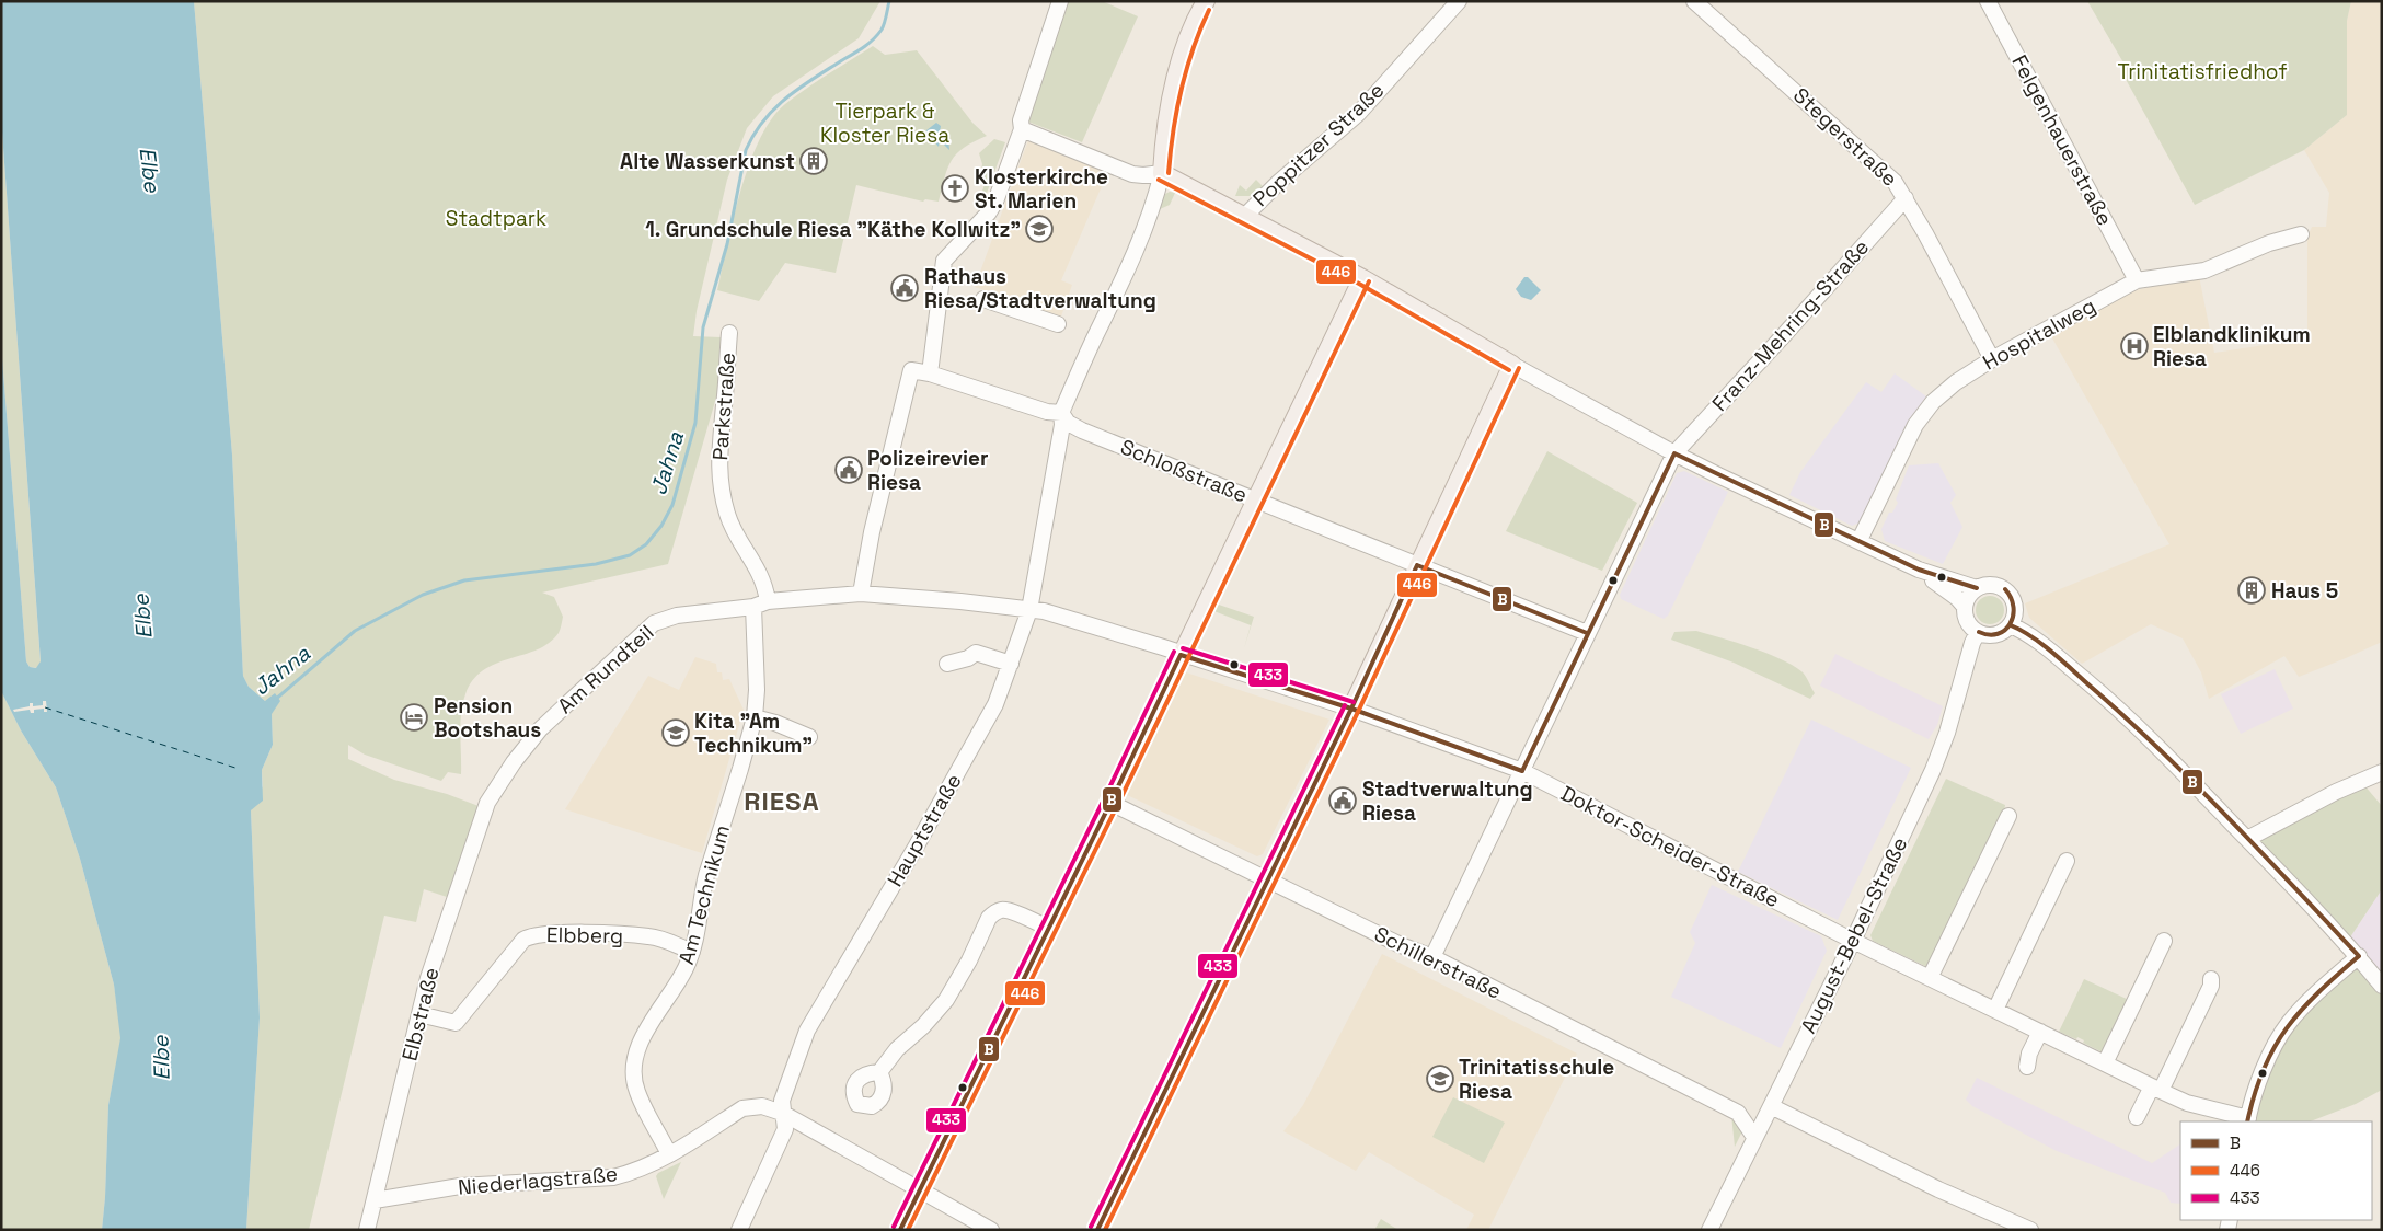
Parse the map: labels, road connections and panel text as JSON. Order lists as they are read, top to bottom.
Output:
{
  "streets": {
    "street": [
      "Stegerstraße",
      "Felgenhauerstraße",
      "Poppitzer Straße",
      "Franz-Mehring-Straße",
      "Hospitalweg",
      "Parkstraße",
      "Schloßstraße",
      "Am Rundteil",
      "Hauptstraße",
      "Doktor-Scheider-Straße",
      "Am Technikum",
      "Elbberg",
      "August-Bebel-Straße",
      "Schillerstraße",
      "Elbstraße",
      "Niederlagstraße"
    ]
  },
  "crossings": [
    ["Stegerstraße", "Franz-Mehring-Straße"],
    ["Stegerstraße", "Hospitalweg"],
    ["Felgenhauerstraße", "Hospitalweg"],
    ["Franz-Mehring-Straße", "Schloßstraße"],
    ["Franz-Mehring-Straße", "Doktor-Scheider-Straße"],
    ["Franz-Mehring-Straße", "Schillerstraße"],
    ["Parkstraße", "Am Rundteil"],
    ["Schloßstraße", "Hauptstraße"],
    ["Am Rundteil", "Elbstraße"],
    ["Hauptstraße", "Doktor-Scheider-Straße"],
    ["Hauptstraße", "Niederlagstraße"],
    ["Doktor-Scheider-Straße", "August-Bebel-Straße"],
    ["Am Technikum", "Elbberg"],
    ["Am Technikum", "Niederlagstraße"],
    ["Elbberg", "Elbstraße"],
    ["August-Bebel-Straße", "Schillerstraße"],
    ["Elbstraße", "Niederlagstraße"]
  ],
  "districts": ["RIESA"],
  "water": ["Elbe", "Jahna"],
  "parks": ["Trinitatisfriedhof", "Tierpark & Kloster Riesa", "Stadtpark"],
  "places": {
    "building": ["Alte Wasserkunst", "Haus 5"],
    "church": ["Klosterkirche St. Marien"],
    "school or university": ["1. Grundschule Riesa \"Käthe Kollwitz\"", "Kita \"Am Technikum\"", "Trinitatisschule Riesa"],
    "public building": ["Rathaus Riesa/Stadtverwaltung", "Polizeirevier Riesa", "Stadtverwaltung Riesa"],
    "hospital": ["Elblandklinikum Riesa"],
    "hotel": ["Pension Bootshaus"]
  },
  "lines": ["transit line 446", "transit line B", "transit line 433"],
  "legend": ["B", "446", "433"]
}
